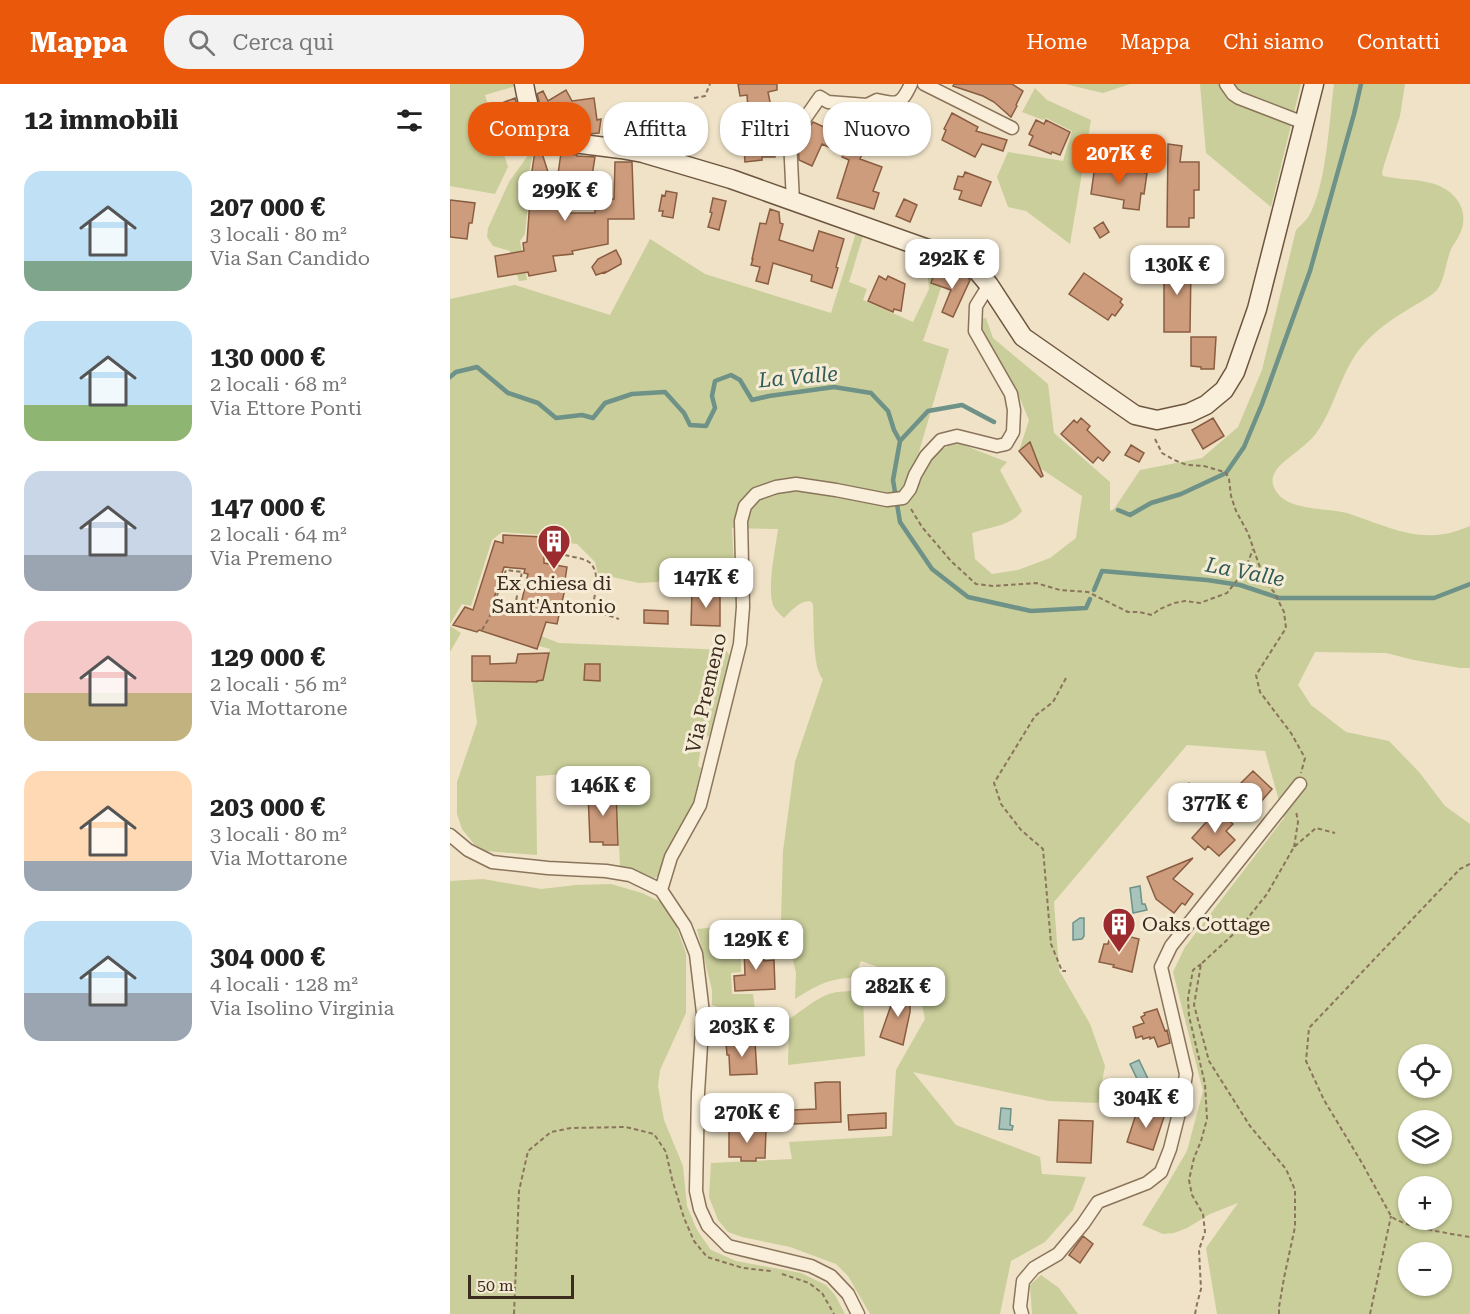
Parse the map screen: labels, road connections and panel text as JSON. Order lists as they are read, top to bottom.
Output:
{
  "streets": {
    "street": ["Via Premeno"]
  },
  "water": ["La Valle"],
  "places": {
    "building": ["Ex chiesa di Sant'Antonio", "Oaks Cottage"]
  },
  "scale_bar": "50 m",
  "page": {
    "header": "Mappa",
    "search": "Cerca qui",
    "nav": [
      "Home",
      "Mappa",
      "Chi siamo",
      "Contatti"
    ],
    "heading": "12 immobili",
    "chip": [
      "Compra",
      "Affitta",
      "Filtri",
      "Nuovo"
    ],
    "price": [
      "207K €",
      "299K €",
      "292K €",
      "130K €",
      "147K €",
      "146K €",
      "377K €",
      "129K €",
      "282K €",
      "203K €",
      "304K €",
      "270K €"
    ],
    "list": [
      {
        "name": "207 000 €",
        "note": "3 locali · 80 m² · Via San Candido"
      },
      {
        "name": "130 000 €",
        "note": "2 locali · 68 m² · Via Ettore Ponti"
      },
      {
        "name": "147 000 €",
        "note": "2 locali · 64 m² · Via Premeno"
      },
      {
        "name": "129 000 €",
        "note": "2 locali · 56 m² · Via Mottarone"
      },
      {
        "name": "203 000 €",
        "note": "3 locali · 80 m² · Via Mottarone"
      },
      {
        "name": "304 000 €",
        "note": "4 locali · 128 m² · Via Isolino Virginia"
      }
    ],
    "map_buttons": ["+", "−"],
    "scale": "50 m"
  }
}
